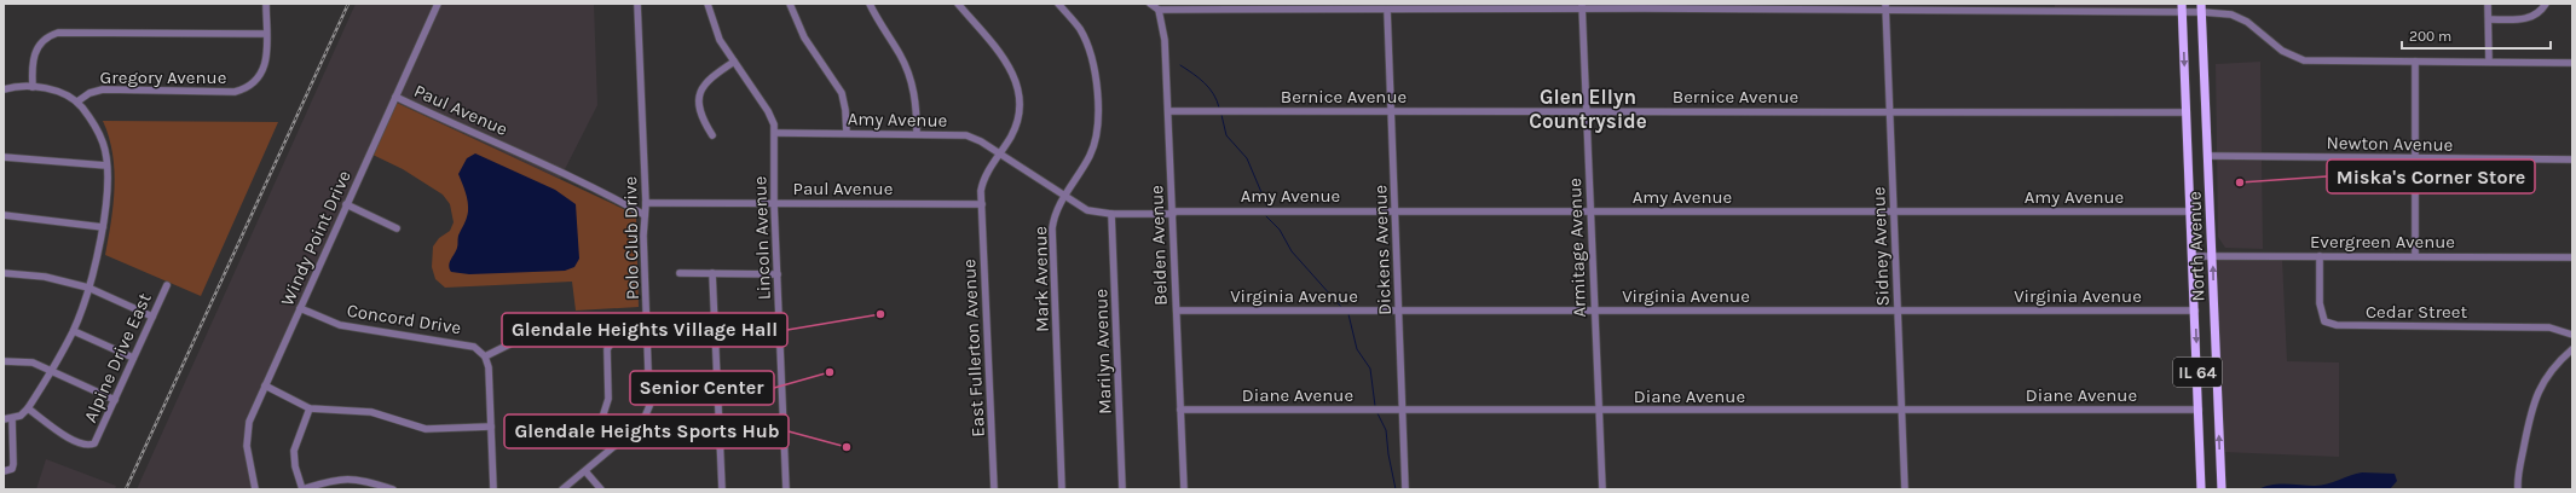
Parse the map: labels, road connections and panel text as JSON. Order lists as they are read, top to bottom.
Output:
{
  "streets": {
    "main road": ["North Avenue", "IL 64"],
    "street": [
      "Gregory Avenue",
      "Bernice Avenue",
      "Paul Avenue",
      "Amy Avenue",
      "Newton Avenue",
      "Windy Point Drive",
      "Polo Club Drive",
      "Lincoln Avenue",
      "Evergreen Avenue",
      "Belden Avenue",
      "Sidney Avenue",
      "Armitage Avenue",
      "Dickens Avenue",
      "Mark Avenue",
      "Virginia Avenue",
      "Cedar Street",
      "Concord Drive",
      "East Fullerton Avenue",
      "Marilyn Avenue",
      "Alpine Drive East",
      "Diane Avenue"
    ]
  },
  "crossings": [
    ["Bernice Avenue", "Belden Avenue"],
    ["Bernice Avenue", "Sidney Avenue"],
    ["Bernice Avenue", "North Avenue"],
    ["Bernice Avenue", "Armitage Avenue"],
    ["Bernice Avenue", "Dickens Avenue"],
    ["Paul Avenue", "Windy Point Drive"],
    ["Paul Avenue", "Polo Club Drive"],
    ["Paul Avenue", "Lincoln Avenue"],
    ["Paul Avenue", "East Fullerton Avenue"],
    ["Amy Avenue", "Lincoln Avenue"],
    ["Amy Avenue", "Belden Avenue"],
    ["Amy Avenue", "Sidney Avenue"],
    ["Amy Avenue", "North Avenue"],
    ["Amy Avenue", "Armitage Avenue"],
    ["Amy Avenue", "Dickens Avenue"],
    ["Amy Avenue", "Mark Avenue"],
    ["Amy Avenue", "East Fullerton Avenue"],
    ["Amy Avenue", "Marilyn Avenue"],
    ["Newton Avenue", "North Avenue"],
    ["Windy Point Drive", "Concord Drive"],
    ["Evergreen Avenue", "North Avenue"],
    ["Evergreen Avenue", "Cedar Street"],
    ["Belden Avenue", "Virginia Avenue"],
    ["Belden Avenue", "Diane Avenue"],
    ["Sidney Avenue", "Virginia Avenue"],
    ["Sidney Avenue", "Diane Avenue"],
    ["North Avenue", "Virginia Avenue"],
    ["North Avenue", "Diane Avenue"],
    ["Armitage Avenue", "Virginia Avenue"],
    ["Armitage Avenue", "Diane Avenue"],
    ["Dickens Avenue", "Virginia Avenue"],
    ["Dickens Avenue", "Diane Avenue"]
  ],
  "districts": ["Glen Ellyn Countryside"],
  "places": [
    "Miska's Corner Store",
    "Glendale Heights Village Hall",
    "Senior Center",
    "Glendale Heights Sports Hub"
  ],
  "scale_bar": "200 m"
}
